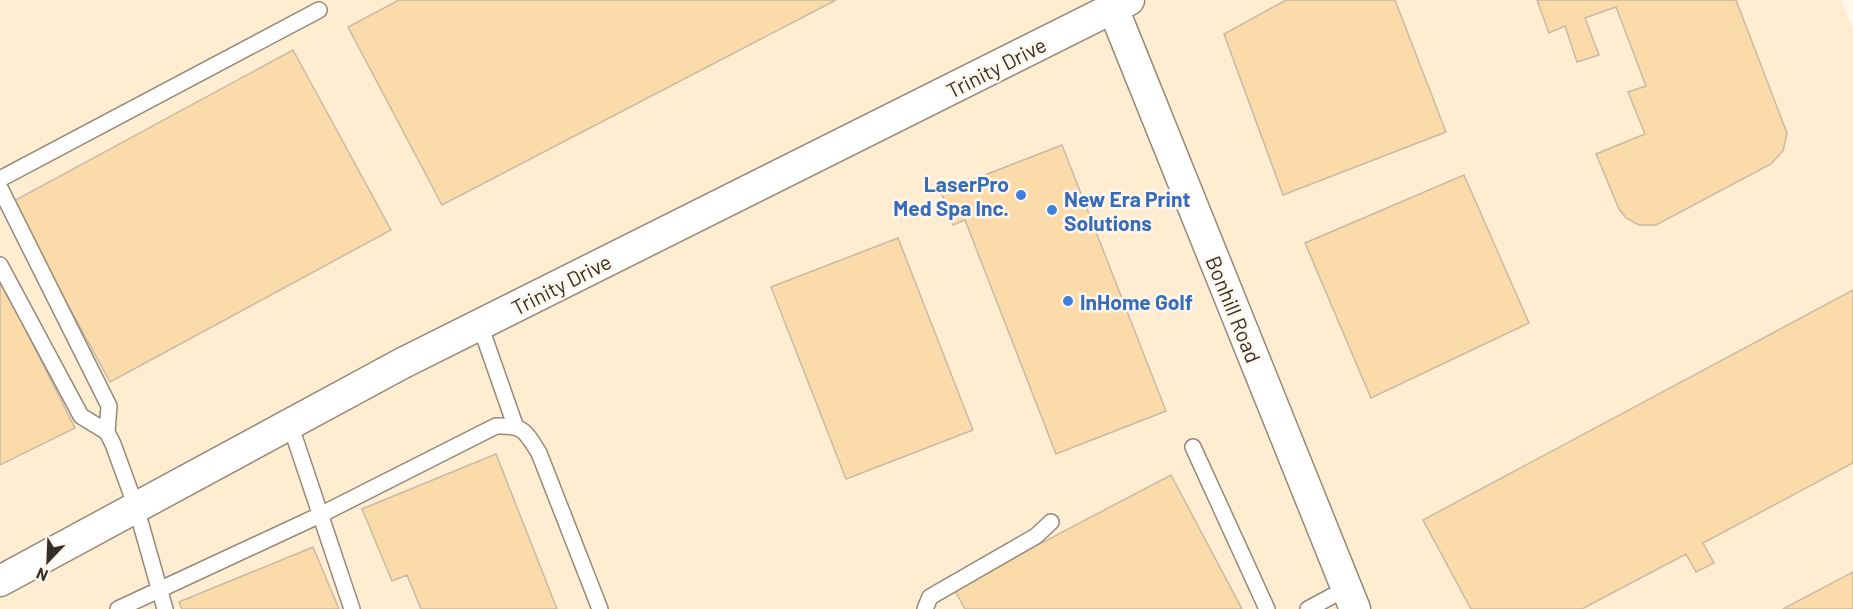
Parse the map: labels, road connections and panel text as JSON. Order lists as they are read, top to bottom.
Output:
{
  "streets": {
    "street": ["Trinity Drive", "Bonhill Road"]
  },
  "crossings": [
    ["Trinity Drive", "Bonhill Road"]
  ],
  "places": ["LaserPro Med Spa Inc.", "New Era Print Solutions", "InHome Golf"],
  "north": "bottom left"
}
